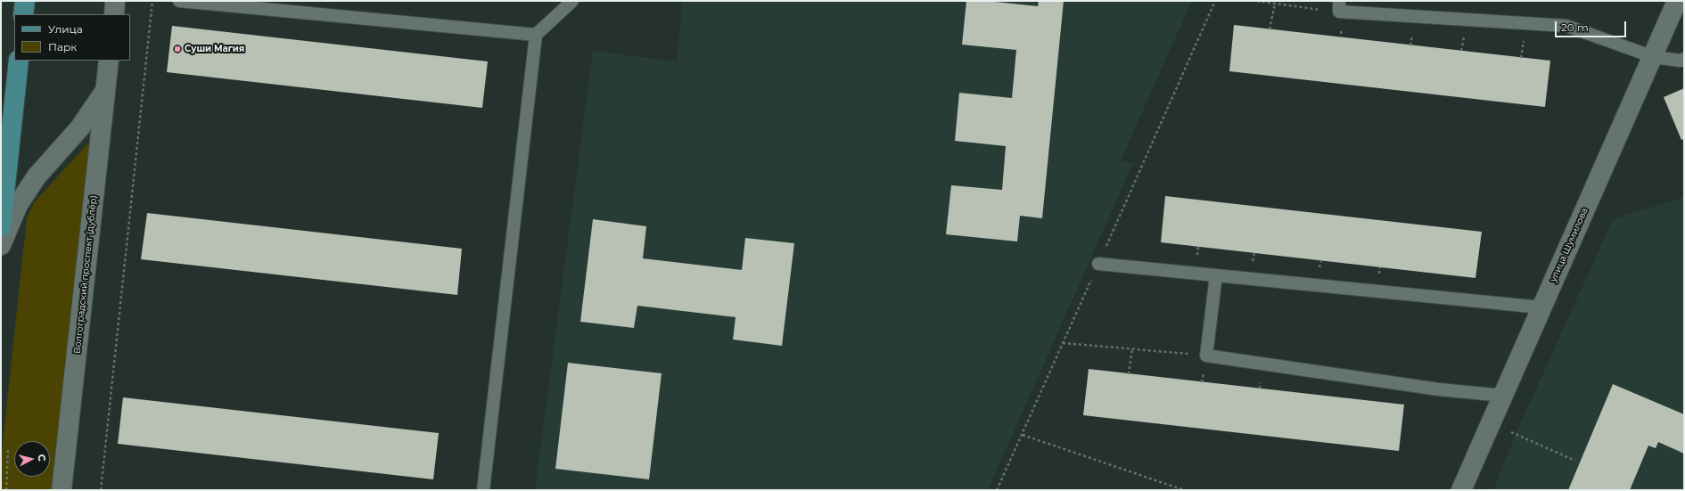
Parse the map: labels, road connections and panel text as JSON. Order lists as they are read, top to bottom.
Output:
{
  "streets": {
    "street": ["улица Шумилова", "Волгоградский проспект (дублёр)"]
  },
  "places": ["Суши Магия"],
  "legend": ["Улица", "Парк"],
  "scale_bar": "20 m",
  "north": "right"
}
